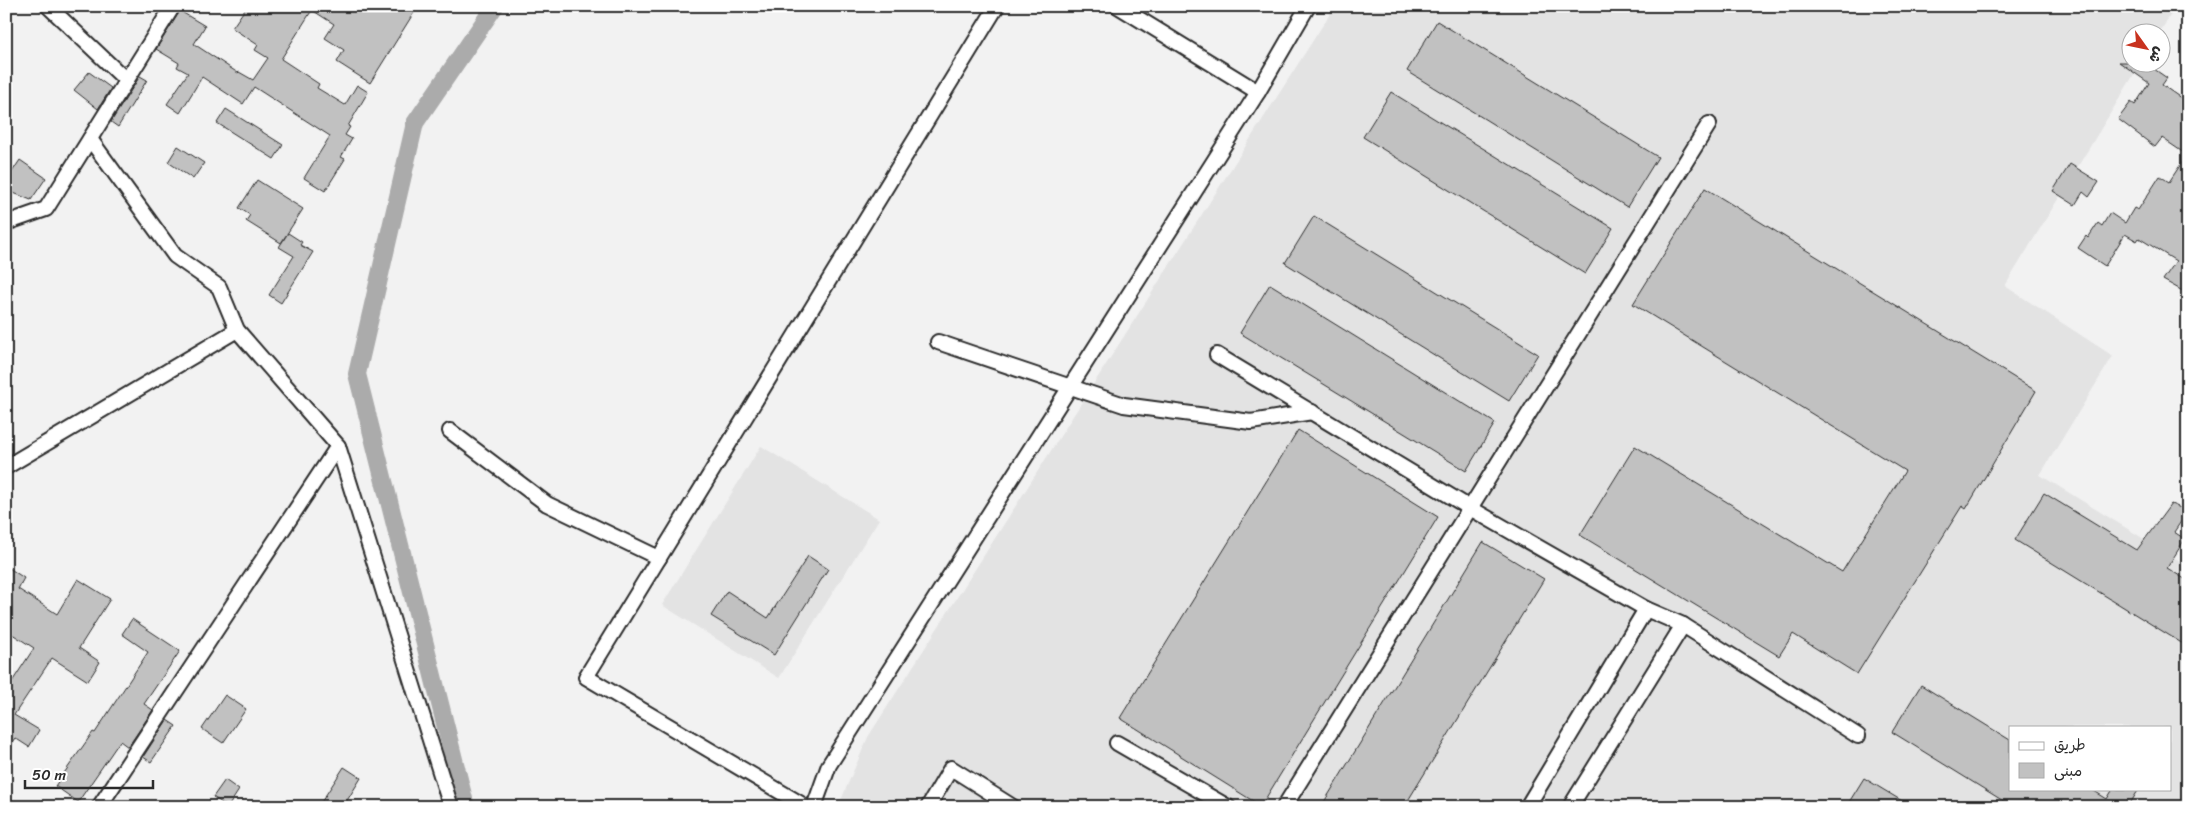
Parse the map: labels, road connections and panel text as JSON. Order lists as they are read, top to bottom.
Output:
{
  "legend": ["طريق", "مبنى"],
  "scale_bar": "50 m",
  "north": "bottom right"
}
